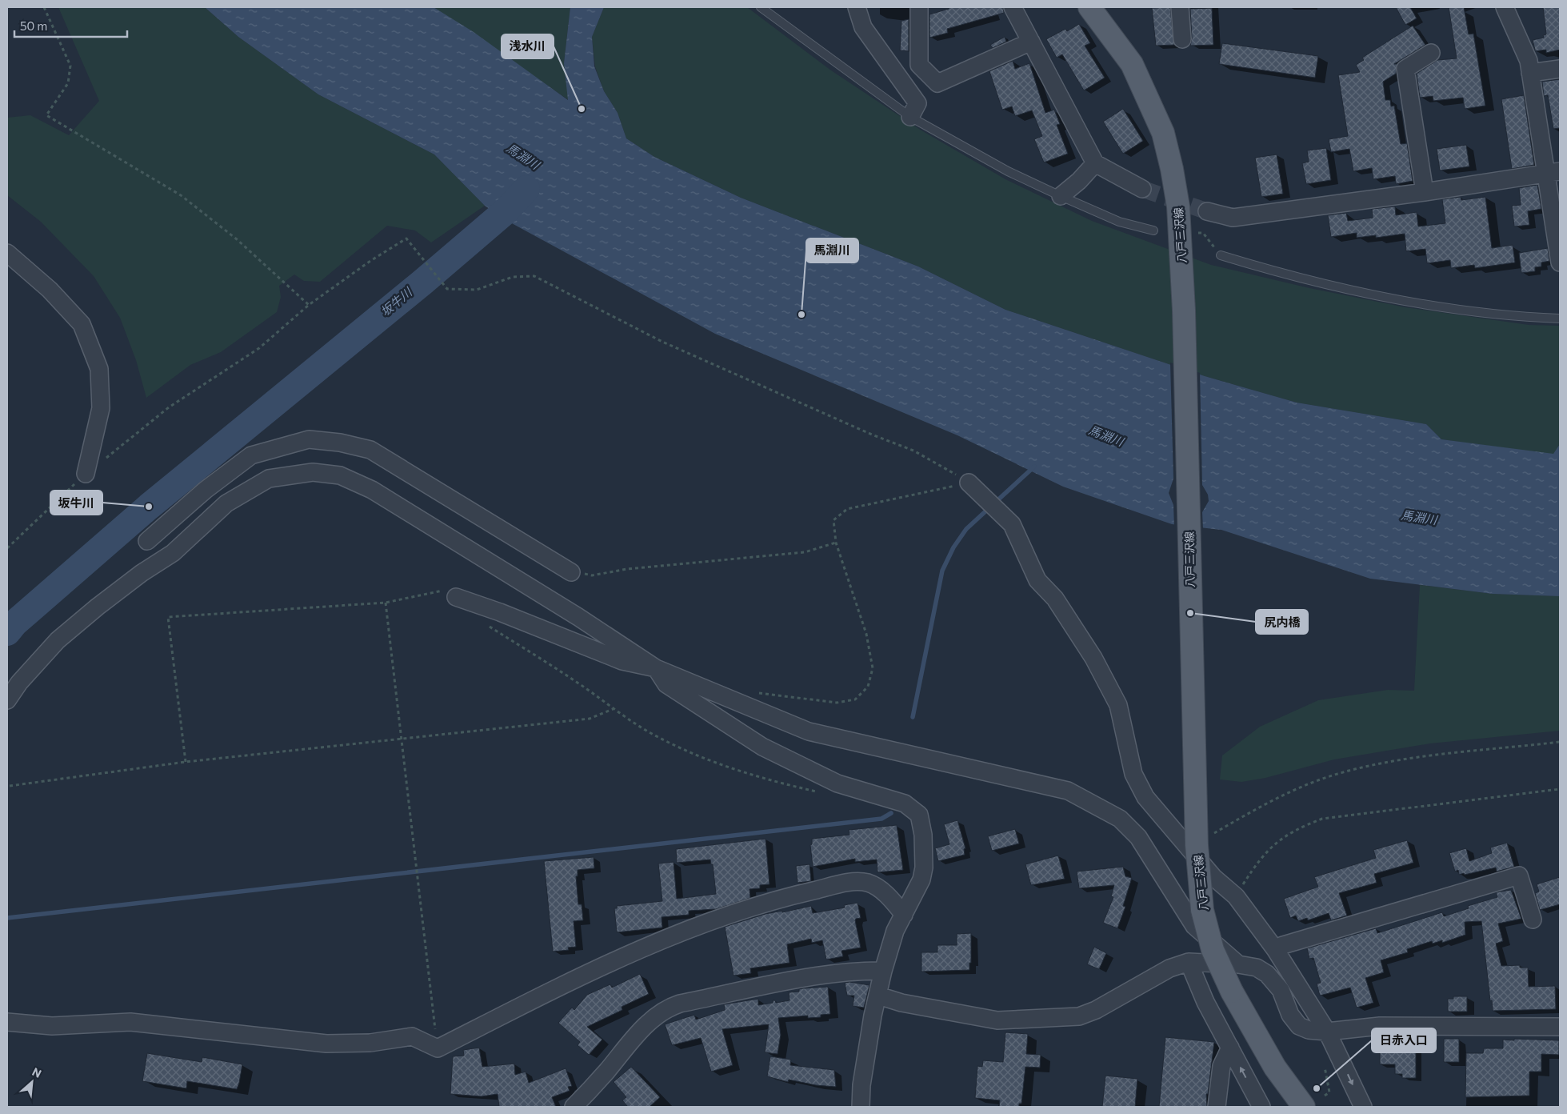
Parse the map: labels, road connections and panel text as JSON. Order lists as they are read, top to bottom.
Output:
{
  "streets": {
    "main road": ["八戸三沢線"]
  },
  "water": ["馬淵川", "坂牛川"],
  "places": [
    "浅水川",
    "馬淵川",
    "坂牛川",
    "尻内橋",
    "日赤入口"
  ],
  "scale_bar": "50 m",
  "north": "top right"
}
